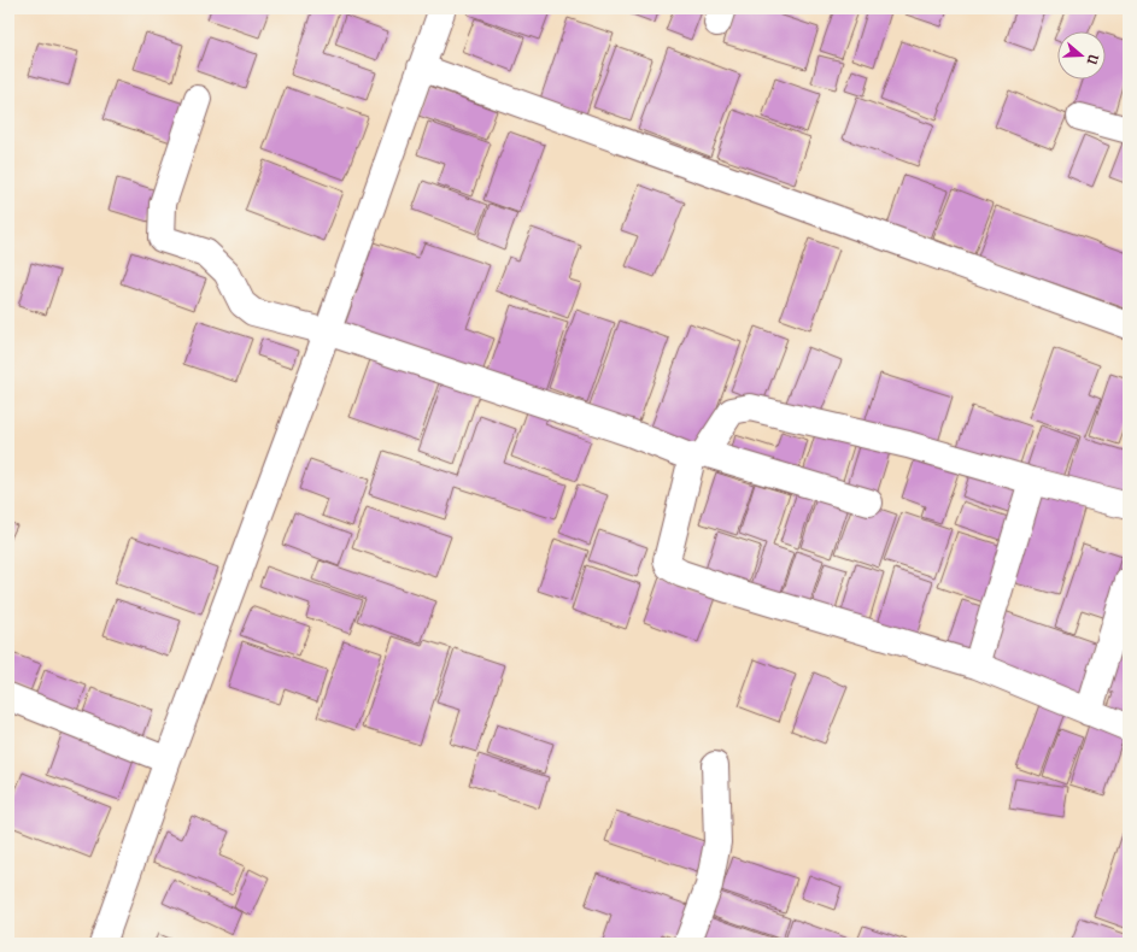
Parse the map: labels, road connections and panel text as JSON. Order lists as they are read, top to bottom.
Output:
{
  "north": "right"
}
